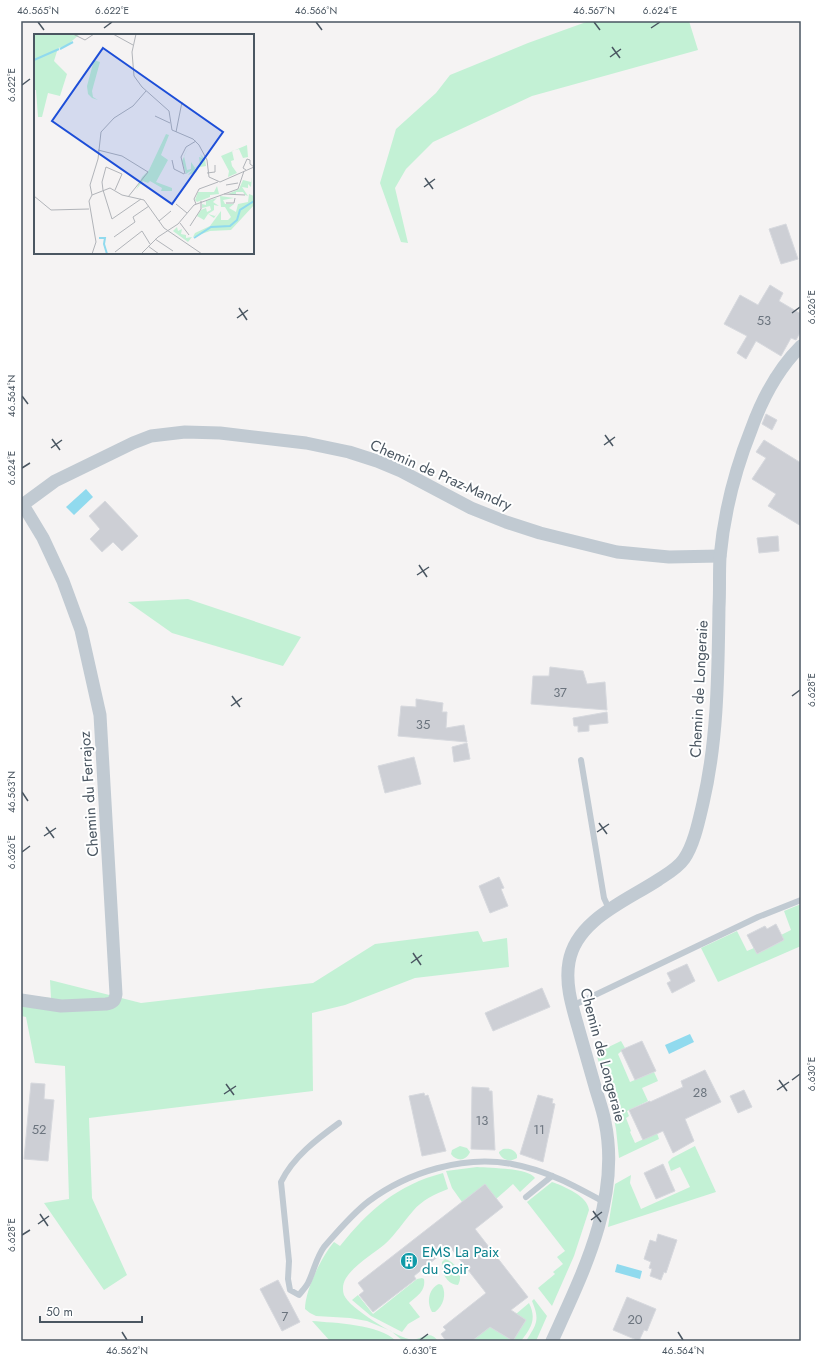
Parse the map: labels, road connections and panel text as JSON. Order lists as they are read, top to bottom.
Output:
{
  "streets": {
    "street": ["Chemin de Praz-Mandry", "Chemin de Longeraie", "Chemin du Ferrajoz"]
  },
  "crossings": [
    ["Chemin de Praz-Mandry", "Chemin de Longeraie"],
    ["Chemin de Praz-Mandry", "Chemin du Ferrajoz"]
  ],
  "places": {
    "building": ["EMS La Paix du Soir"]
  },
  "house_numbers": [
    "53",
    "37",
    "35",
    "28",
    "13",
    "52",
    "11",
    "7",
    "20"
  ],
  "scale_bar": "50 m",
  "coordinates": [
    "46.565°N",
    "6.622°E",
    "46.566°N",
    "46.567°N",
    "6.624°E",
    "6.626°E",
    "46.564°N",
    "6.628°E",
    "46.563°N",
    "6.630°E",
    "46.562°N"
  ]
}
